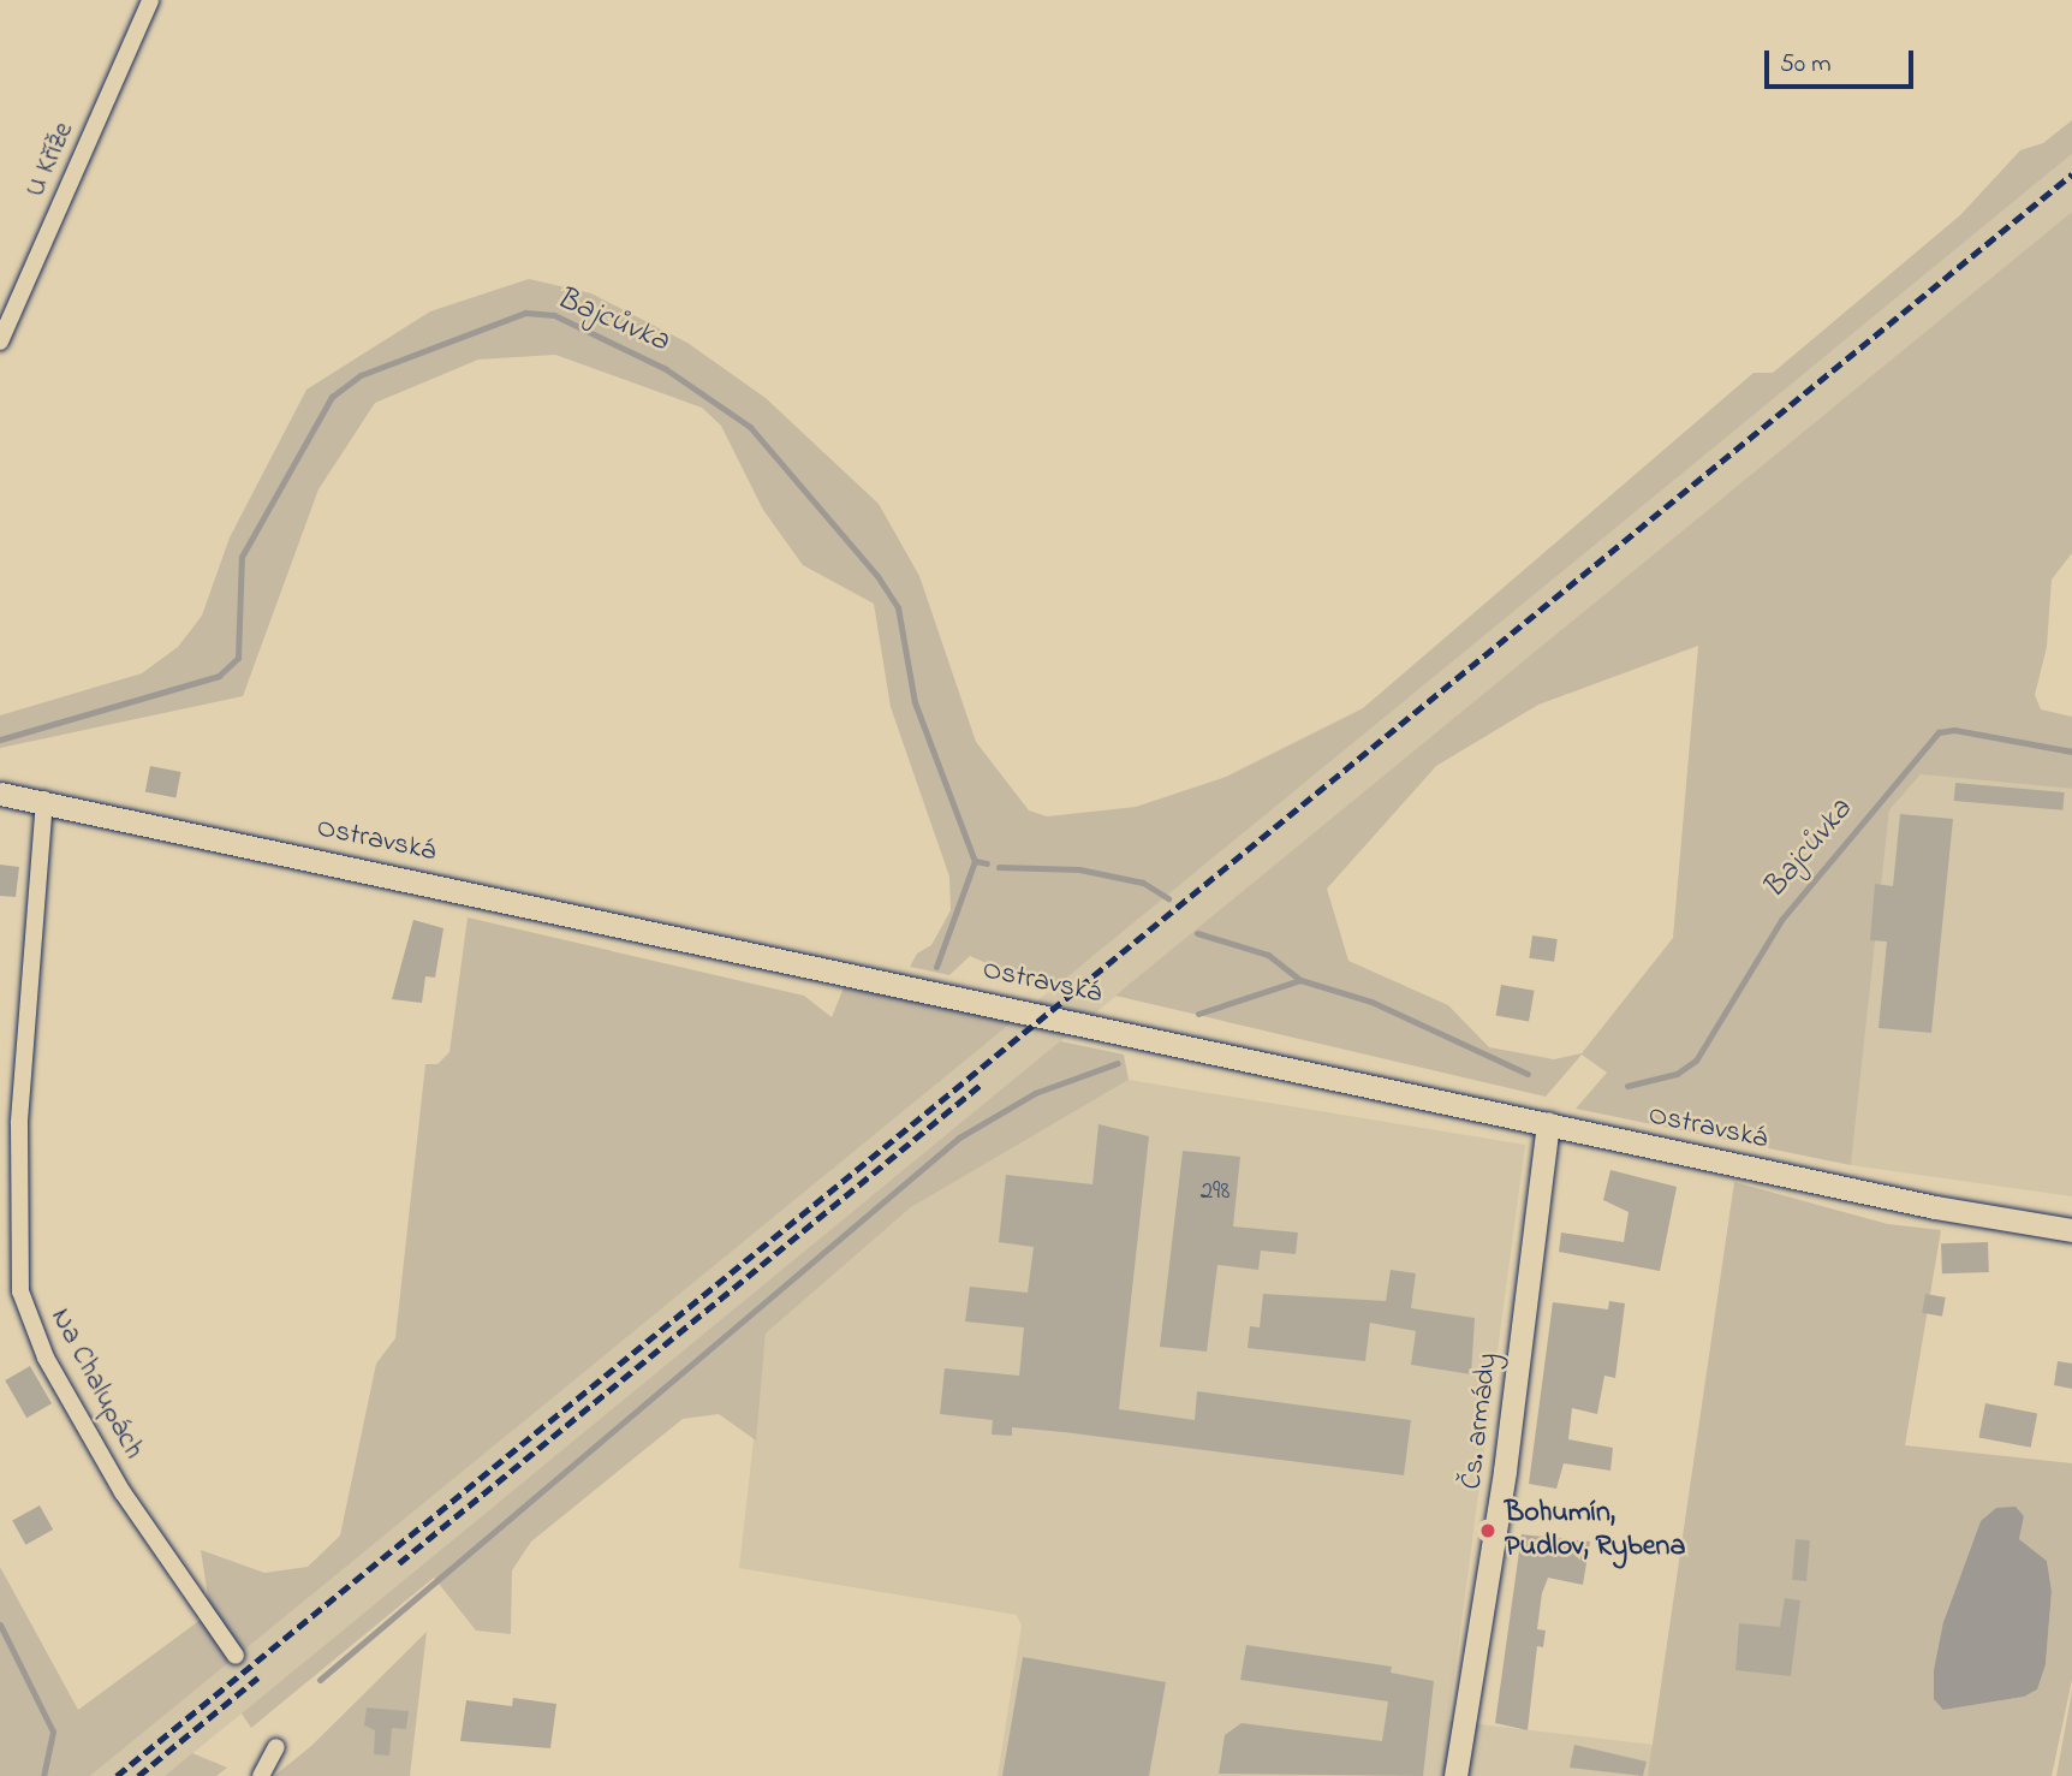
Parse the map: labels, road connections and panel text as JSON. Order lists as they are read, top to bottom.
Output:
{
  "streets": {
    "main road": ["Ostravská", "Čs. armády"],
    "street": ["U Kříže", "Na Chalupách"]
  },
  "crossings": [
    ["Ostravská", "Na Chalupách"],
    ["Ostravská", "Čs. armády"]
  ],
  "water": ["Bajcůvka"],
  "places": ["Bohumín, Pudlov, Rybena"],
  "house_numbers": ["298"],
  "scale_bar": "50 m"
}
